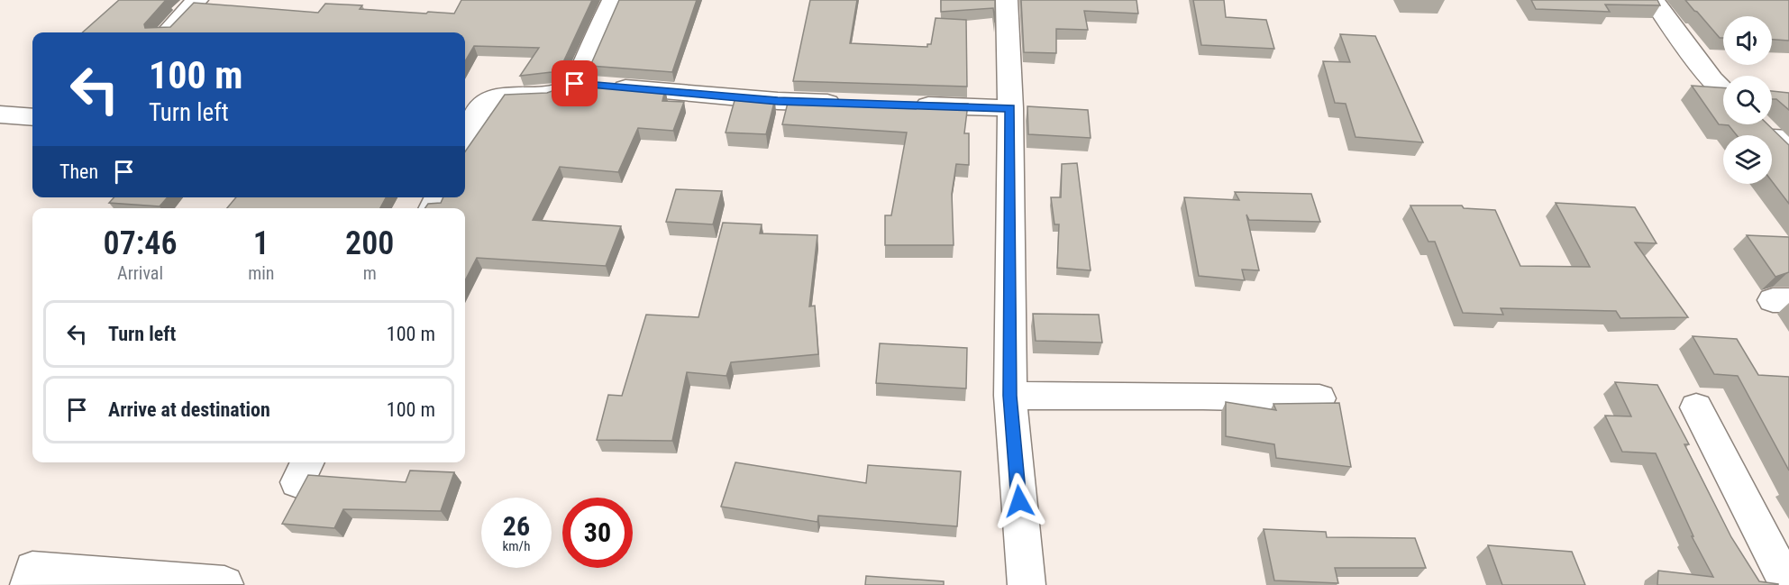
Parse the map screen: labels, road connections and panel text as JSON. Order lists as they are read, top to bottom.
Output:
{
  "page": {
    "turn": ["100 m", "Turn left"],
    "then": "Then",
    "eta": [
      "07:46",
      "Arrival",
      "1",
      "min",
      "200",
      "m"
    ],
    "list": [
      {
        "name": "Turn left",
        "value": "100 m"
      },
      {
        "name": "Arrive at destination",
        "value": "100 m"
      }
    ],
    "speed": "26 km/h",
    "limit": "30"
  }
}
